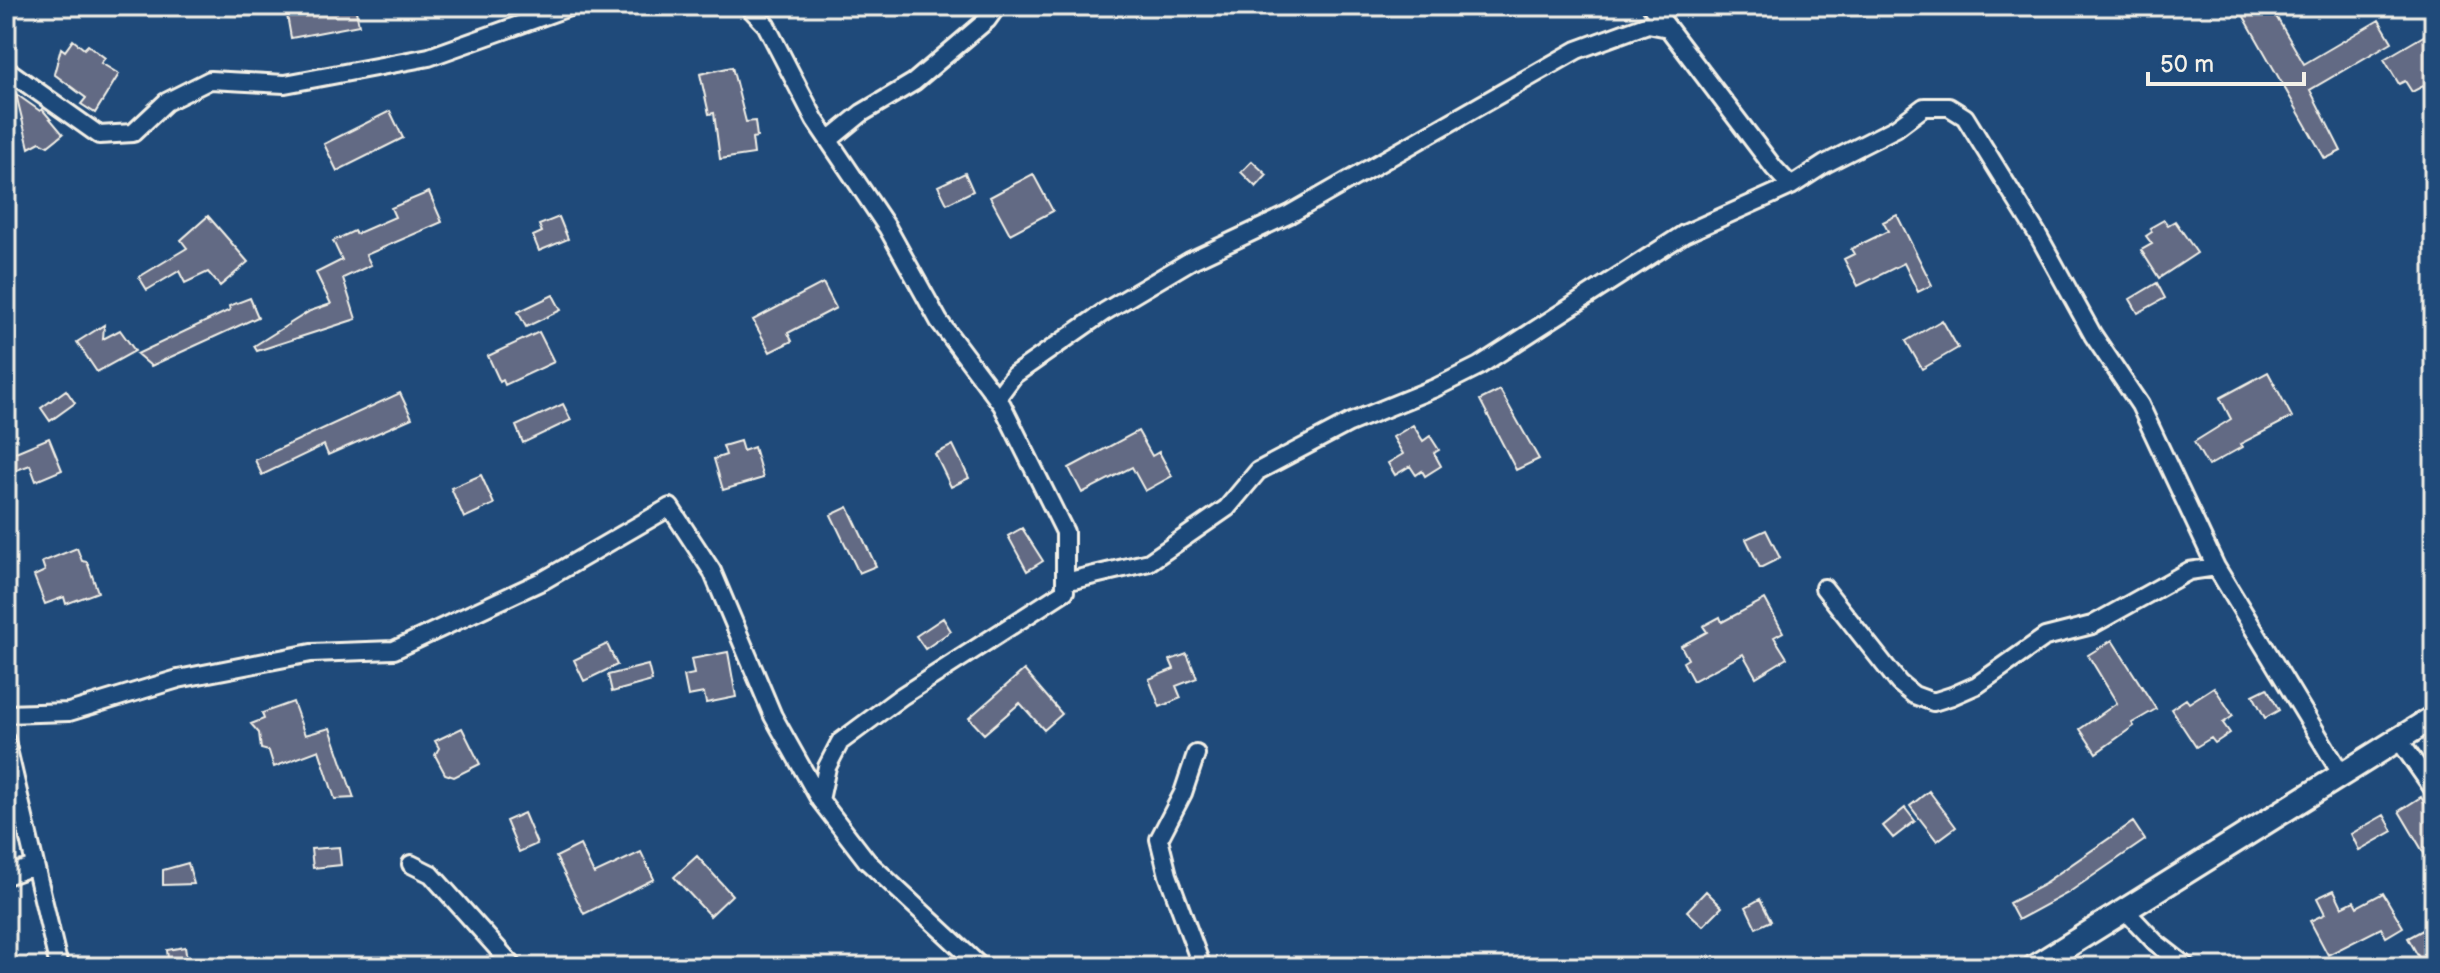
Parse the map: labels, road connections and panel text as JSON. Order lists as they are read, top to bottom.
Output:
{
  "scale_bar": "50 m"
}
